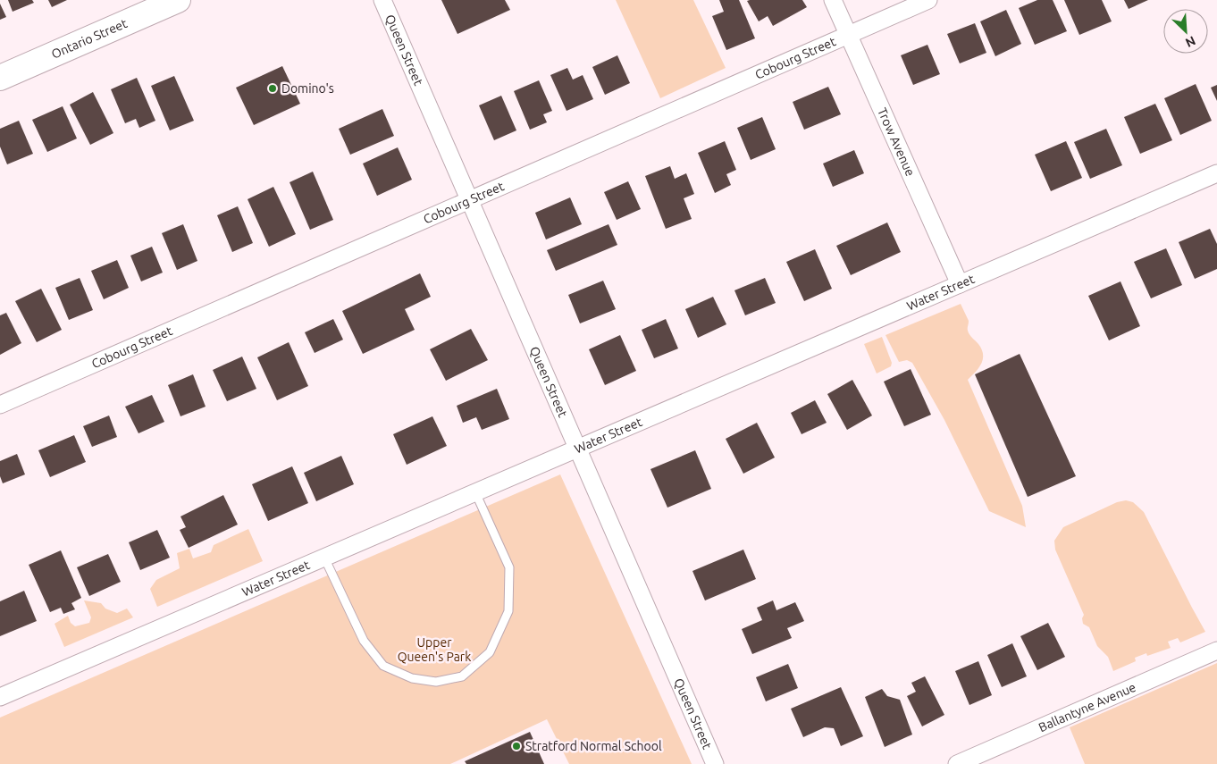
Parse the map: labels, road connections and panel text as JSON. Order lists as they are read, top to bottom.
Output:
{
  "streets": {
    "main road": ["Ontario Street"],
    "street": [
      "Queen Street",
      "Cobourg Street",
      "Trow Avenue",
      "Water Street",
      "Ballantyne Avenue"
    ]
  },
  "crossings": [
    ["Queen Street", "Cobourg Street"],
    ["Queen Street", "Water Street"],
    ["Cobourg Street", "Trow Avenue"],
    ["Trow Avenue", "Water Street"]
  ],
  "parks": ["Upper Queen's Park"],
  "places": ["Domino's", "Stratford Normal School"],
  "north": "bottom right"
}
